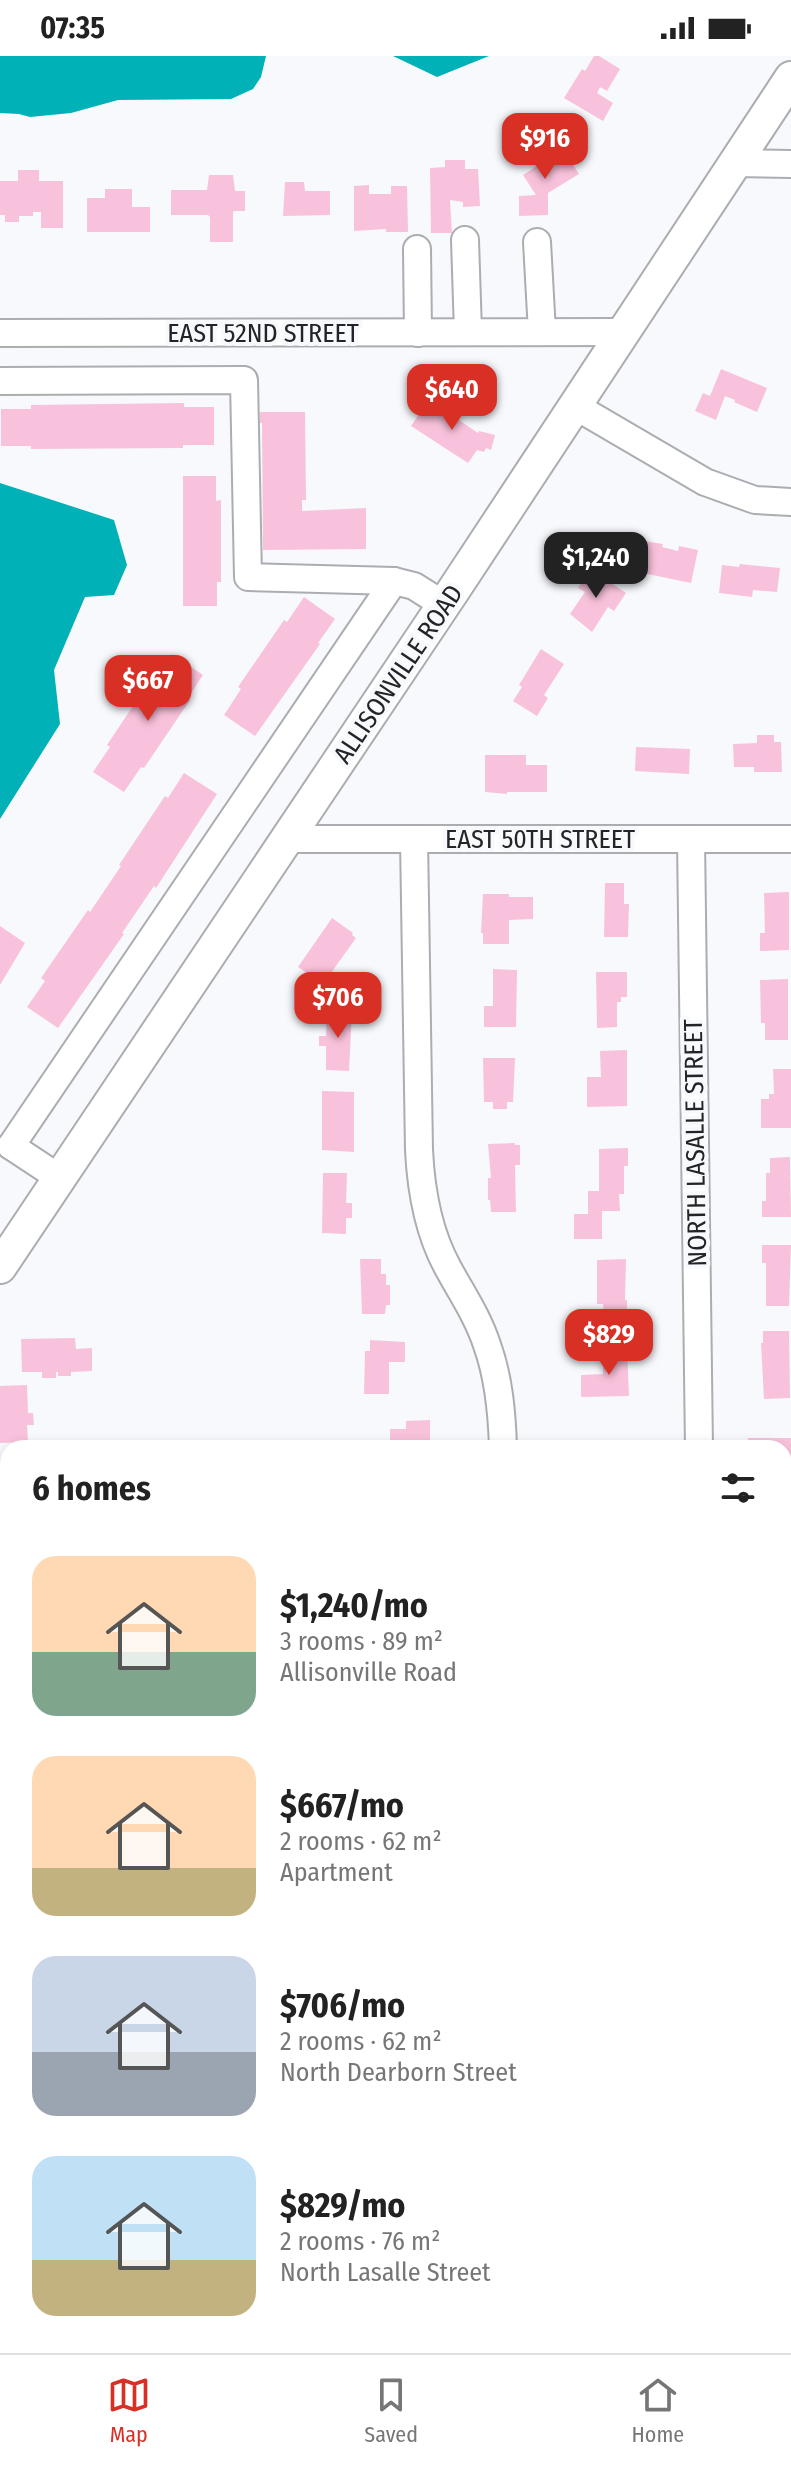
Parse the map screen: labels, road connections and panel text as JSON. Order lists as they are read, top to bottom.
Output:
{
  "streets": {
    "main road": ["ALLISONVILLE ROAD"],
    "street": ["EAST 52ND STREET", "EAST 50TH STREET", "NORTH LASALLE STREET"]
  },
  "crossings": [
    ["EAST 52ND STREET", "ALLISONVILLE ROAD"],
    ["ALLISONVILLE ROAD", "EAST 50TH STREET"],
    ["EAST 50TH STREET", "NORTH LASALLE STREET"]
  ],
  "page": {
    "status": "07:35",
    "price": [
      "$916",
      "$640",
      "$1,240",
      "$667",
      "$706",
      "$829"
    ],
    "heading": "6 homes",
    "list": [
      {
        "name": "$1,240/mo",
        "note": "3 rooms · 89 m² · Allisonville Road"
      },
      {
        "name": "$667/mo",
        "note": "2 rooms · 62 m² · Apartment"
      },
      {
        "name": "$706/mo",
        "note": "2 rooms · 62 m² · North Dearborn Street"
      },
      {
        "name": "$829/mo",
        "note": "2 rooms · 76 m² · North Lasalle Street"
      }
    ],
    "tabs": ["Map", "Saved", "Home"]
  }
}
